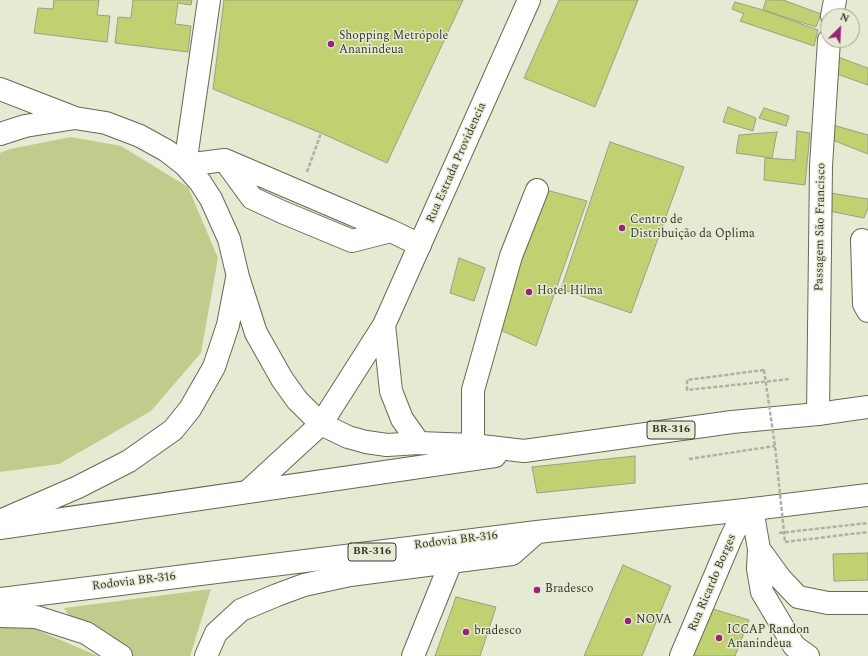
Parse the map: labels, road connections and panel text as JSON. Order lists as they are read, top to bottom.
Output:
{
  "streets": {
    "main road": [
      "Rua Estrada Providencia",
      "Passagem São Francisco",
      "BR-316",
      "Rodovia BR-316",
      "Rua Ricardo Borges"
    ]
  },
  "crossings": [
    ["Passagem São Francisco", "BR-316"],
    ["BR-316", "Rodovia BR-316"],
    ["BR-316", "Rua Ricardo Borges"],
    ["Rodovia BR-316", "Rua Ricardo Borges"]
  ],
  "places": [
    "Shopping Metrópole Ananindeua",
    "Centro de Distribuição da Oplima",
    "Hotel Hilma",
    "Bradesco",
    "NOVA",
    "bradesco",
    "ICCAP Randon Ananindeua"
  ],
  "north": "top right"
}
